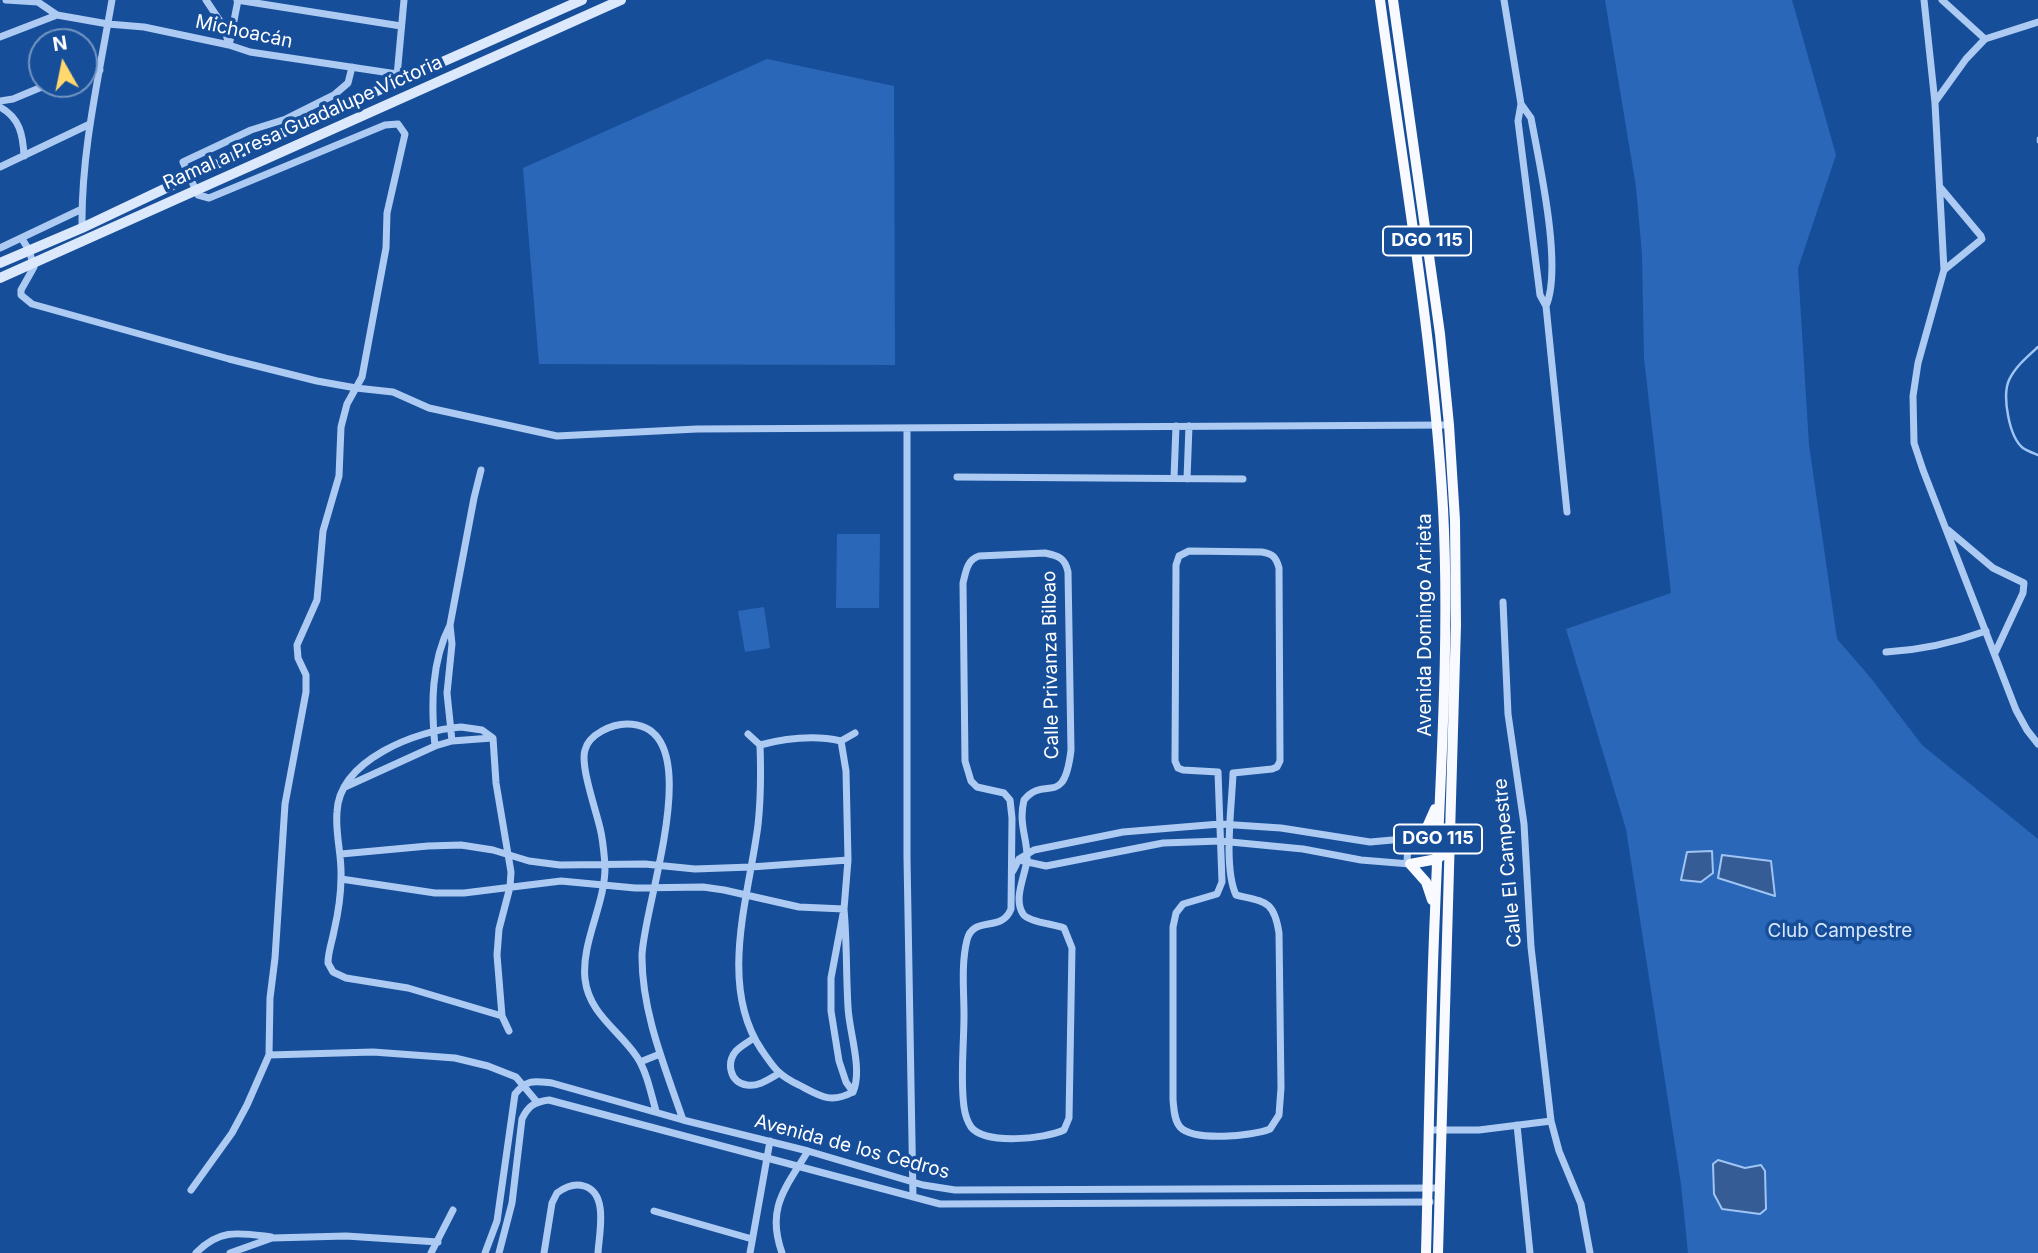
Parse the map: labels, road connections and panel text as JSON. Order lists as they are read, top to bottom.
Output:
{
  "streets": {
    "main road": ["Ramal a Presa Guadalupe Victoria", "DGO 115", "Avenida Domingo Arrieta"],
    "street": [
      "Michoacán",
      "Calle Privanza Bilbao",
      "Calle El Campestre",
      "Avenida de los Cedros"
    ]
  },
  "crossings": [
    ["Michoacán", "Ramal a Presa Guadalupe Victoria"],
    ["Avenida Domingo Arrieta", "Avenida de los Cedros"]
  ],
  "parks": ["Club Campestre"],
  "north": "top"
}
